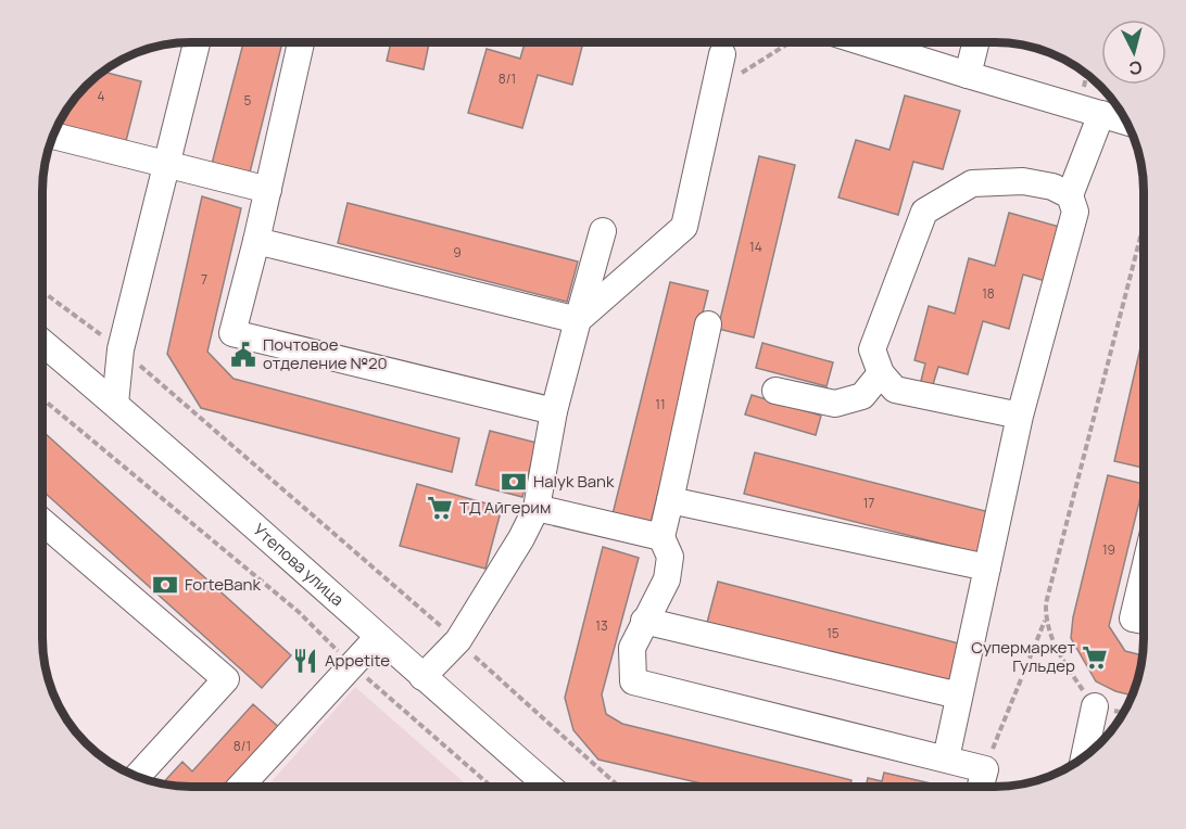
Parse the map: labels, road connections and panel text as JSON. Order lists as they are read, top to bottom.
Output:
{
  "streets": {
    "street": ["Утепова улица"]
  },
  "places": {
    "public building": ["Почтовое отделение №20"],
    "bank": ["Halyk Bank", "ForteBank"],
    "supermarket": ["ТД Айгерим", "Супермаркет Гульдер"],
    "restaurant": ["Appetite"]
  },
  "house_numbers": [
    "8/1",
    "4",
    "5",
    "14",
    "9",
    "7",
    "18",
    "11",
    "17",
    "19",
    "13",
    "15",
    "8/1"
  ],
  "north": "bottom"
}
